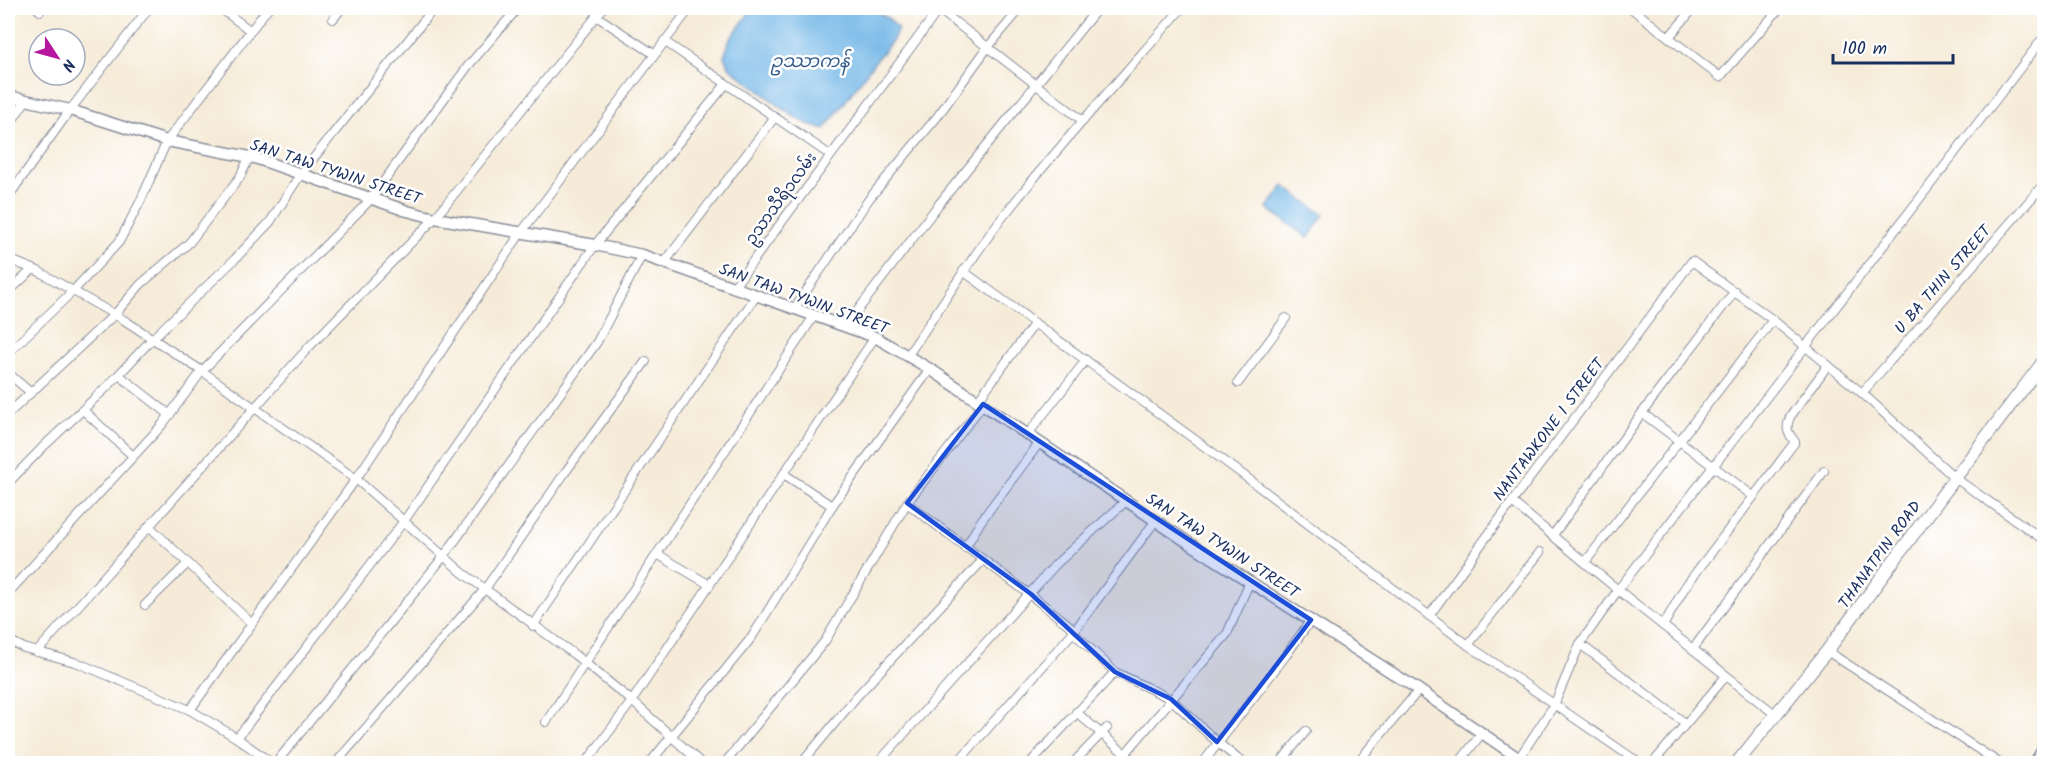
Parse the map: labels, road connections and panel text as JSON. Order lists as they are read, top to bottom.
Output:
{
  "streets": {
    "main road": ["THANATPIN ROAD"],
    "street": [
      "SAN TAW TYWIN STREET",
      "ဥသာသီရိ၁လမ်း",
      "U BA THIN STREET",
      "NANTAWKONE 1 STREET"
    ]
  },
  "crossings": [
    ["SAN TAW TYWIN STREET", "ဥသာသီရိ၁လမ်း"]
  ],
  "water": ["ဥဿာကန်"],
  "scale_bar": "100 m",
  "north": "bottom right"
}
